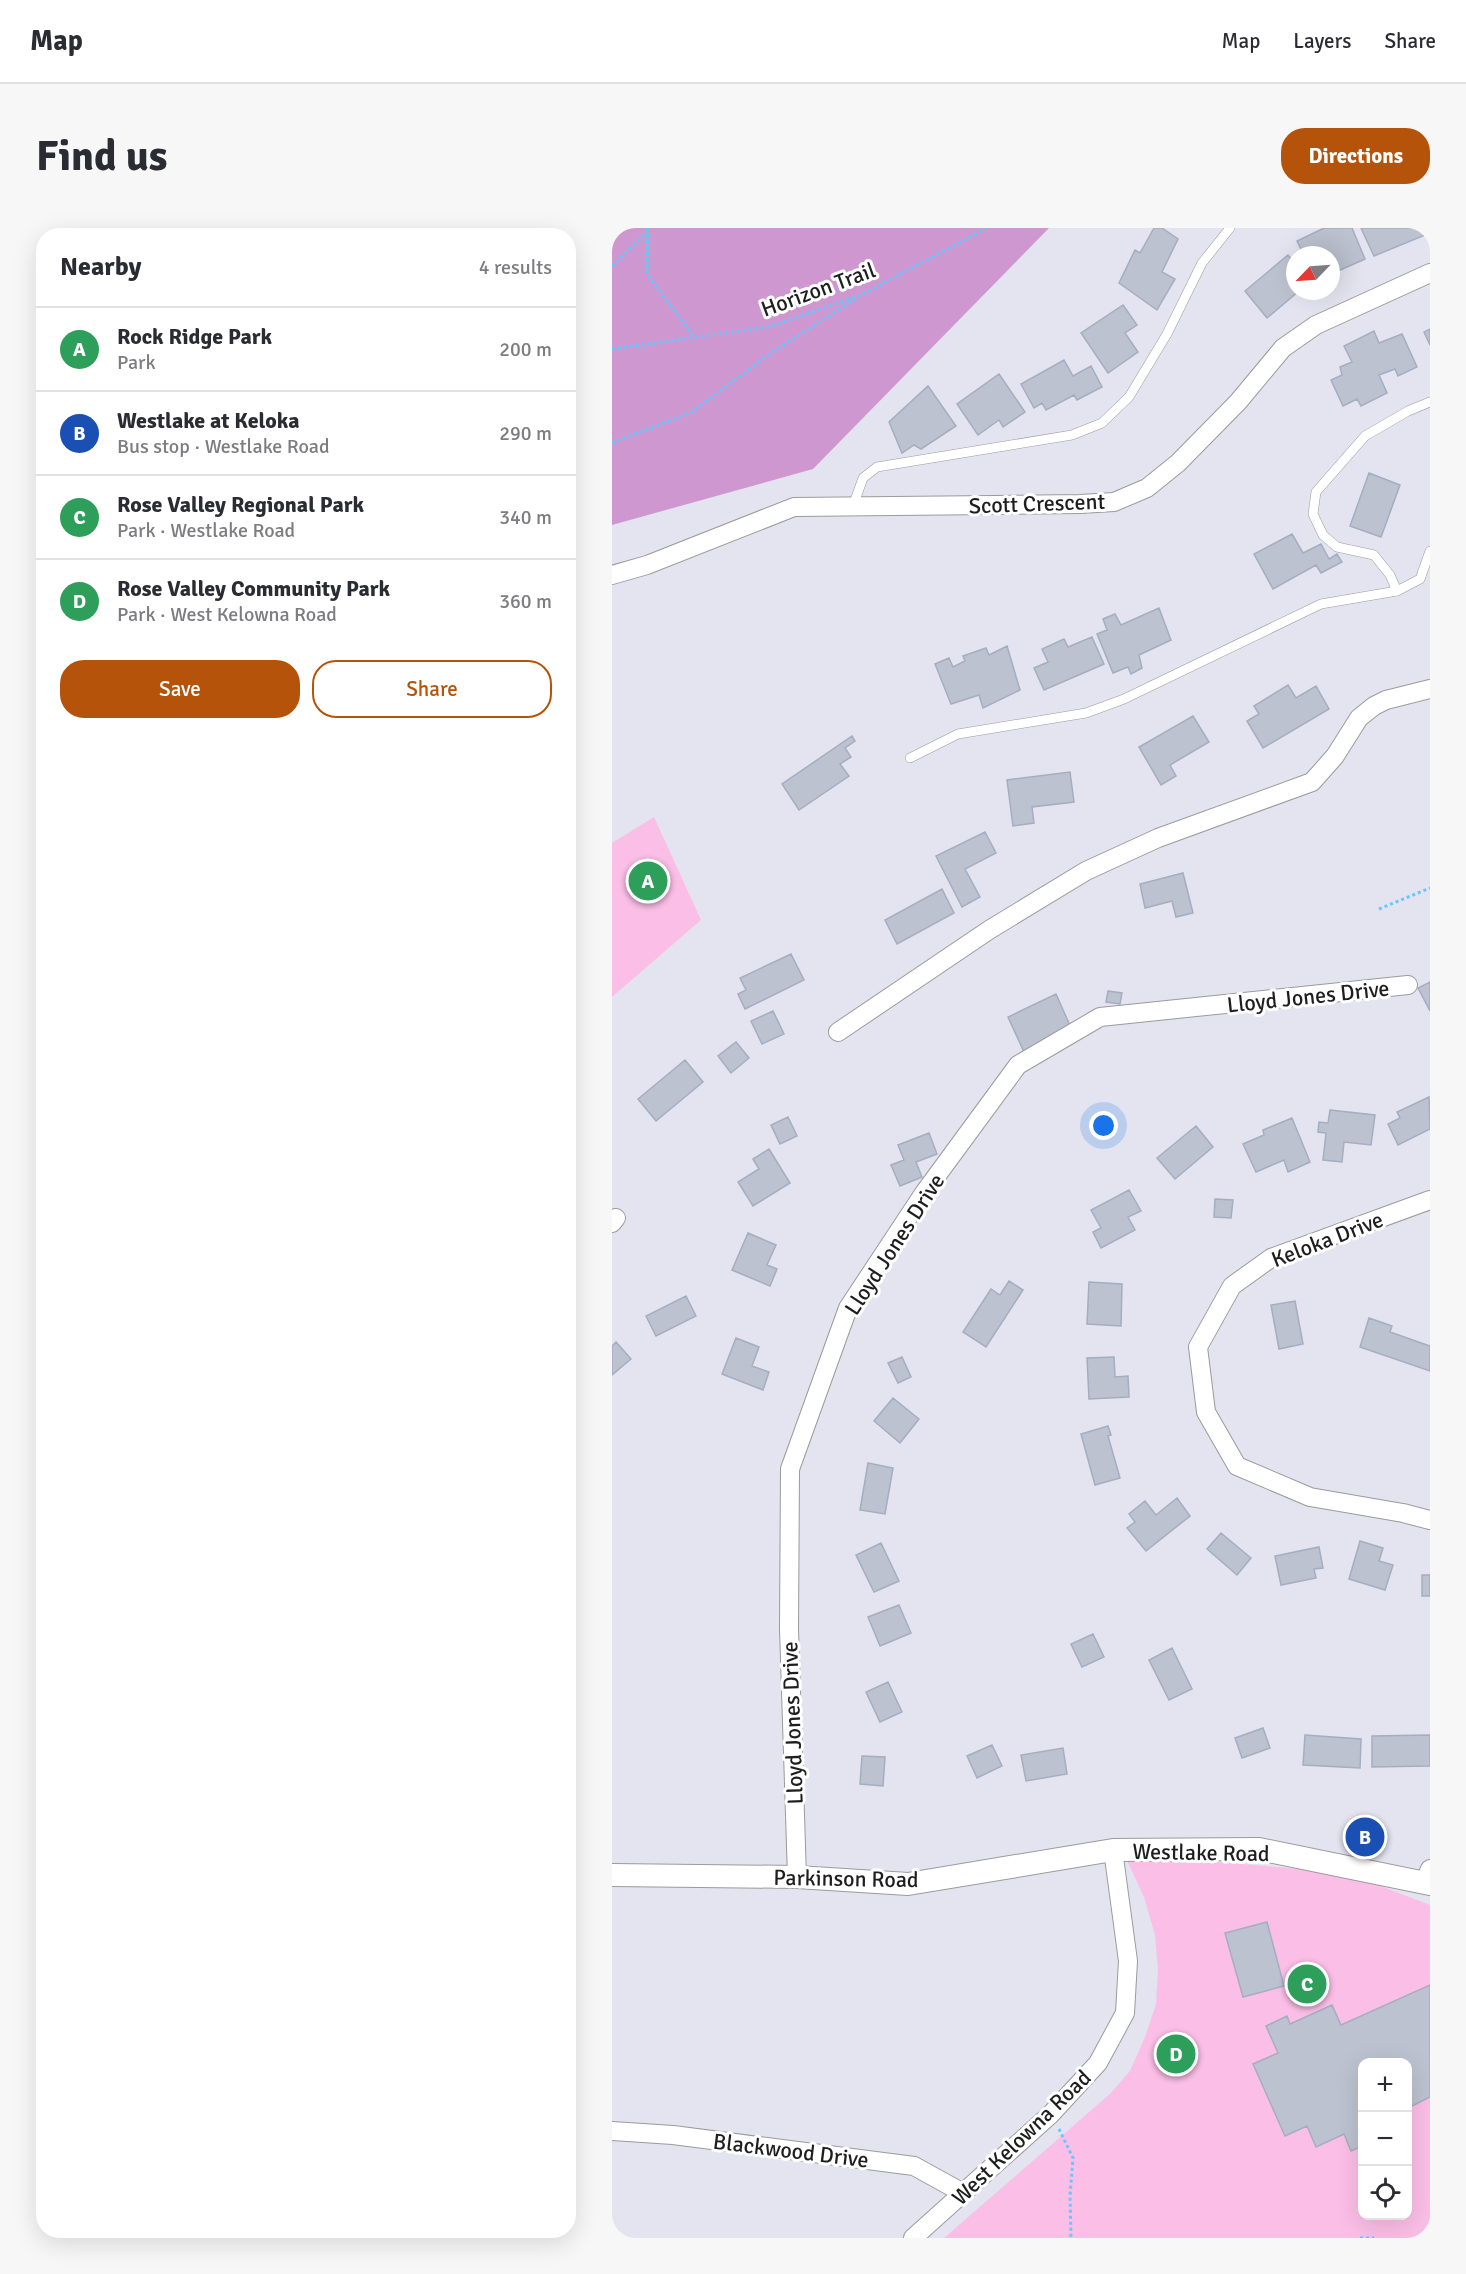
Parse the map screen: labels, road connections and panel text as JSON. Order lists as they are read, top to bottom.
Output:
{
  "streets": {
    "street": [
      "Scott Crescent",
      "Lloyd Jones Drive",
      "Keloka Drive",
      "Westlake Road",
      "Parkinson Road",
      "West Kelowna Road",
      "Blackwood Drive"
    ],
    "path": ["Horizon Trail"]
  },
  "crossings": [
    ["Lloyd Jones Drive", "Parkinson Road"],
    ["Westlake Road", "Parkinson Road"],
    ["Westlake Road", "West Kelowna Road"],
    ["Parkinson Road", "West Kelowna Road"],
    ["West Kelowna Road", "Blackwood Drive"]
  ],
  "north": "bottom left",
  "page": {
    "header": "Map",
    "nav": ["Map", "Layers", "Share"],
    "buttons": [
      "Directions",
      ["Save", "Share"]
    ],
    "title": "Find us",
    "heading": ["Nearby", "4 results"],
    "list": [
      {
        "mark": "A",
        "name": "Rock Ridge Park",
        "note": "Park",
        "value": "200 m"
      },
      {
        "mark": "B",
        "name": "Westlake at Keloka",
        "note": "Bus stop · Westlake Road",
        "value": "290 m"
      },
      {
        "mark": "C",
        "name": "Rose Valley Regional Park",
        "note": "Park · Westlake Road",
        "value": "340 m"
      },
      {
        "mark": "D",
        "name": "Rose Valley Community Park",
        "note": "Park · West Kelowna Road",
        "value": "360 m"
      }
    ],
    "pins": [
      "A",
      "B",
      "C",
      "D"
    ],
    "map_buttons": ["+", "−"]
  }
}
